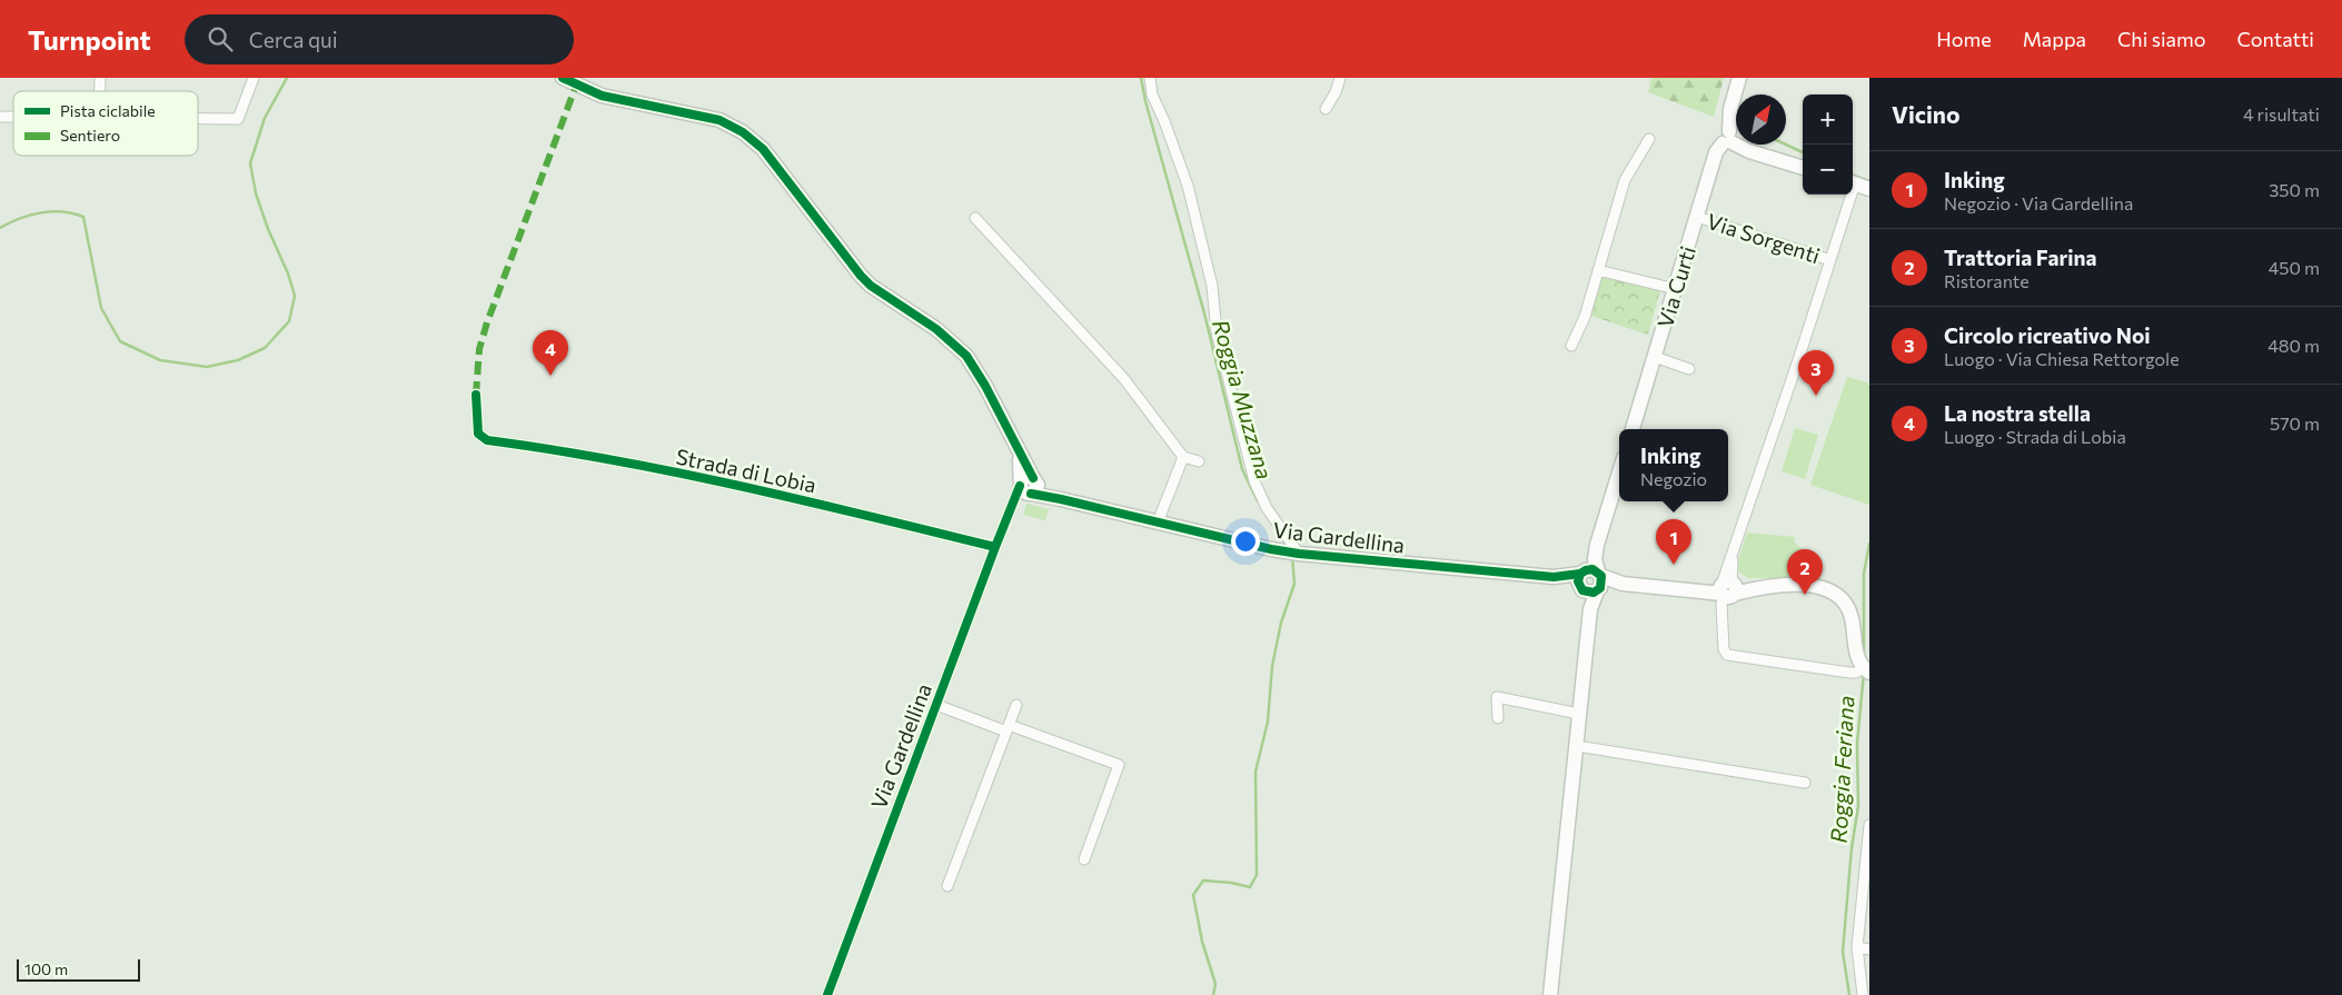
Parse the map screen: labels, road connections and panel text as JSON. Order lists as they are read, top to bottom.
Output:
{
  "streets": {
    "street": [
      "Via Sorgenti",
      "Via Curti",
      "Strada di Lobia",
      "Via Gardellina"
    ]
  },
  "crossings": [
    ["Via Sorgenti", "Via Curti"],
    ["Strada di Lobia", "Via Gardellina"]
  ],
  "water": ["Roggia Muzzana", "Roggia Feriana"],
  "legend": ["Pista ciclabile", "Sentiero"],
  "scale_bar": "100 m",
  "north": "top right",
  "page": {
    "header": "Turnpoint",
    "search": "Cerca qui",
    "nav": [
      "Home",
      "Mappa",
      "Chi siamo",
      "Contatti"
    ],
    "heading": ["Vicino", "4 risultati"],
    "map_buttons": ["+", "−"],
    "list": [
      {
        "mark": "1",
        "name": "Inking",
        "note": "Negozio · Via Gardellina",
        "value": "350 m"
      },
      {
        "mark": "2",
        "name": "Trattoria Farina",
        "note": "Ristorante",
        "value": "450 m"
      },
      {
        "mark": "3",
        "name": "Circolo ricreativo Noi",
        "note": "Luogo · Via Chiesa Rettorgole",
        "value": "480 m"
      },
      {
        "mark": "4",
        "name": "La nostra stella",
        "note": "Luogo · Strada di Lobia",
        "value": "570 m"
      }
    ],
    "pins": [
      "4",
      "3",
      "1",
      "2"
    ],
    "popup": ["Inking", "Negozio"],
    "scale": "100 m"
  }
}
